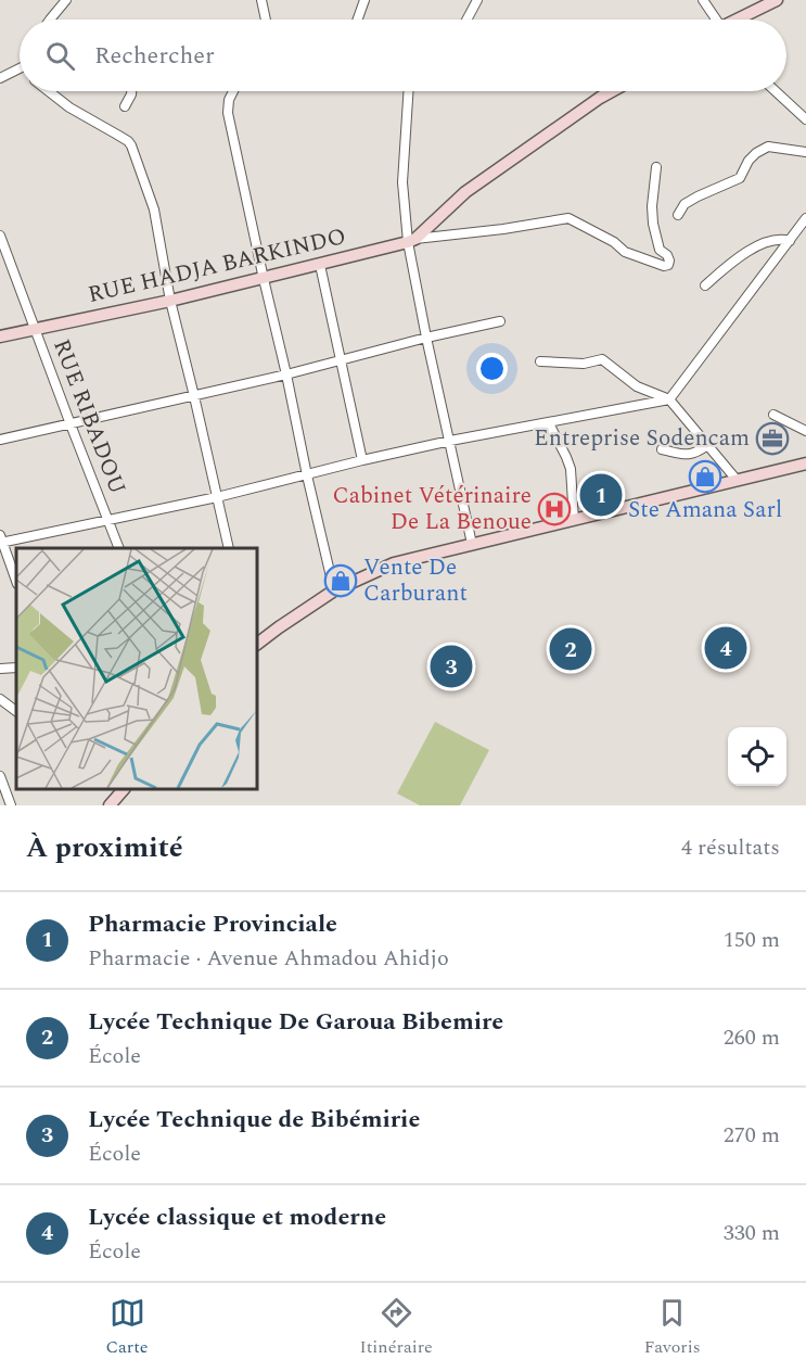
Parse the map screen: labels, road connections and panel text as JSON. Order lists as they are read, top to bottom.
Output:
{
  "streets": {
    "street": ["RUE HADJA BARKINDO", "RUE RIBADOU"]
  },
  "crossings": [
    ["RUE HADJA BARKINDO", "RUE RIBADOU"]
  ],
  "places": {
    "office": ["Entreprise Sodencam"],
    "shop": ["Ste Amana Sarl", "Vente De Carburant"],
    "hospital": ["Cabinet Vétérinaire De La Benoue"]
  },
  "page": {
    "search": "Rechercher",
    "pins": [
      "1",
      "4",
      "2",
      "3"
    ],
    "heading": ["À proximité", "4 résultats"],
    "list": [
      {
        "mark": "1",
        "name": "Pharmacie Provinciale",
        "note": "Pharmacie · Avenue Ahmadou Ahidjo",
        "value": "150 m"
      },
      {
        "mark": "2",
        "name": "Lycée Technique De Garoua Bibemire",
        "note": "École",
        "value": "260 m"
      },
      {
        "mark": "3",
        "name": "Lycée Technique de Bibémirie",
        "note": "École",
        "value": "270 m"
      },
      {
        "mark": "4",
        "name": "Lycée classique et moderne",
        "note": "École",
        "value": "330 m"
      }
    ],
    "nav": ["Carte", "Itinéraire", "Favoris"]
  }
}
